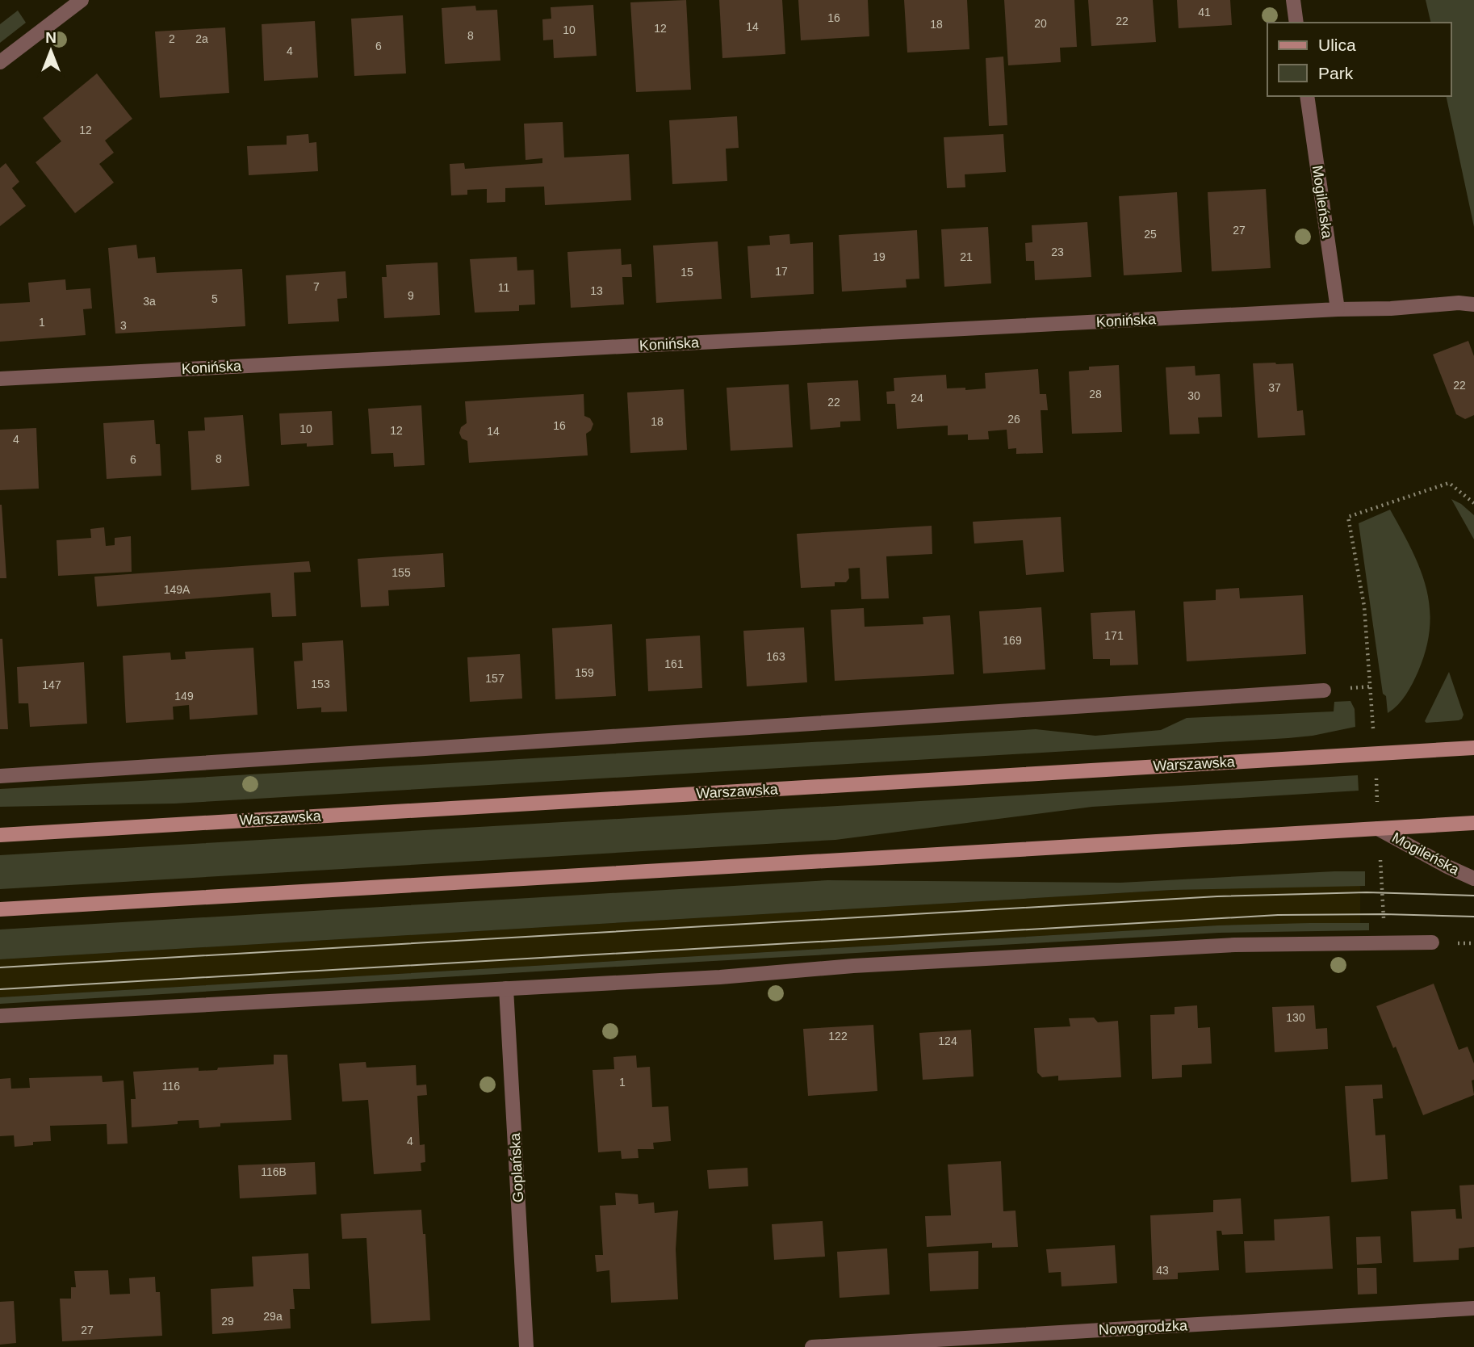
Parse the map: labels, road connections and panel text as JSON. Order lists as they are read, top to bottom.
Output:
{
  "streets": {
    "main road": ["Warszawska"],
    "street": [
      "Mogileńska",
      "Konińska",
      "Goplańska",
      "Nowogrodzka"
    ]
  },
  "crossings": [
    ["Mogileńska", "Konińska"]
  ],
  "house_numbers": [
    "41",
    "16",
    "22",
    "20",
    "18",
    "14",
    "12",
    "10",
    "8",
    "2",
    "2a",
    "6",
    "4",
    "12",
    "27",
    "25",
    "23",
    "19",
    "21",
    "17",
    "15",
    "7",
    "11",
    "13",
    "9",
    "5",
    "3a",
    "1",
    "3",
    "22",
    "37",
    "28",
    "30",
    "24",
    "22",
    "26",
    "18",
    "16",
    "10",
    "12",
    "14",
    "4",
    "8",
    "6",
    "155",
    "149A",
    "171",
    "169",
    "163",
    "161",
    "159",
    "157",
    "153",
    "147",
    "149",
    "130",
    "122",
    "124",
    "1",
    "116",
    "4",
    "116B",
    "43",
    "29a",
    "29",
    "27"
  ],
  "legend": ["Ulica", "Park"],
  "north": "top"
}
